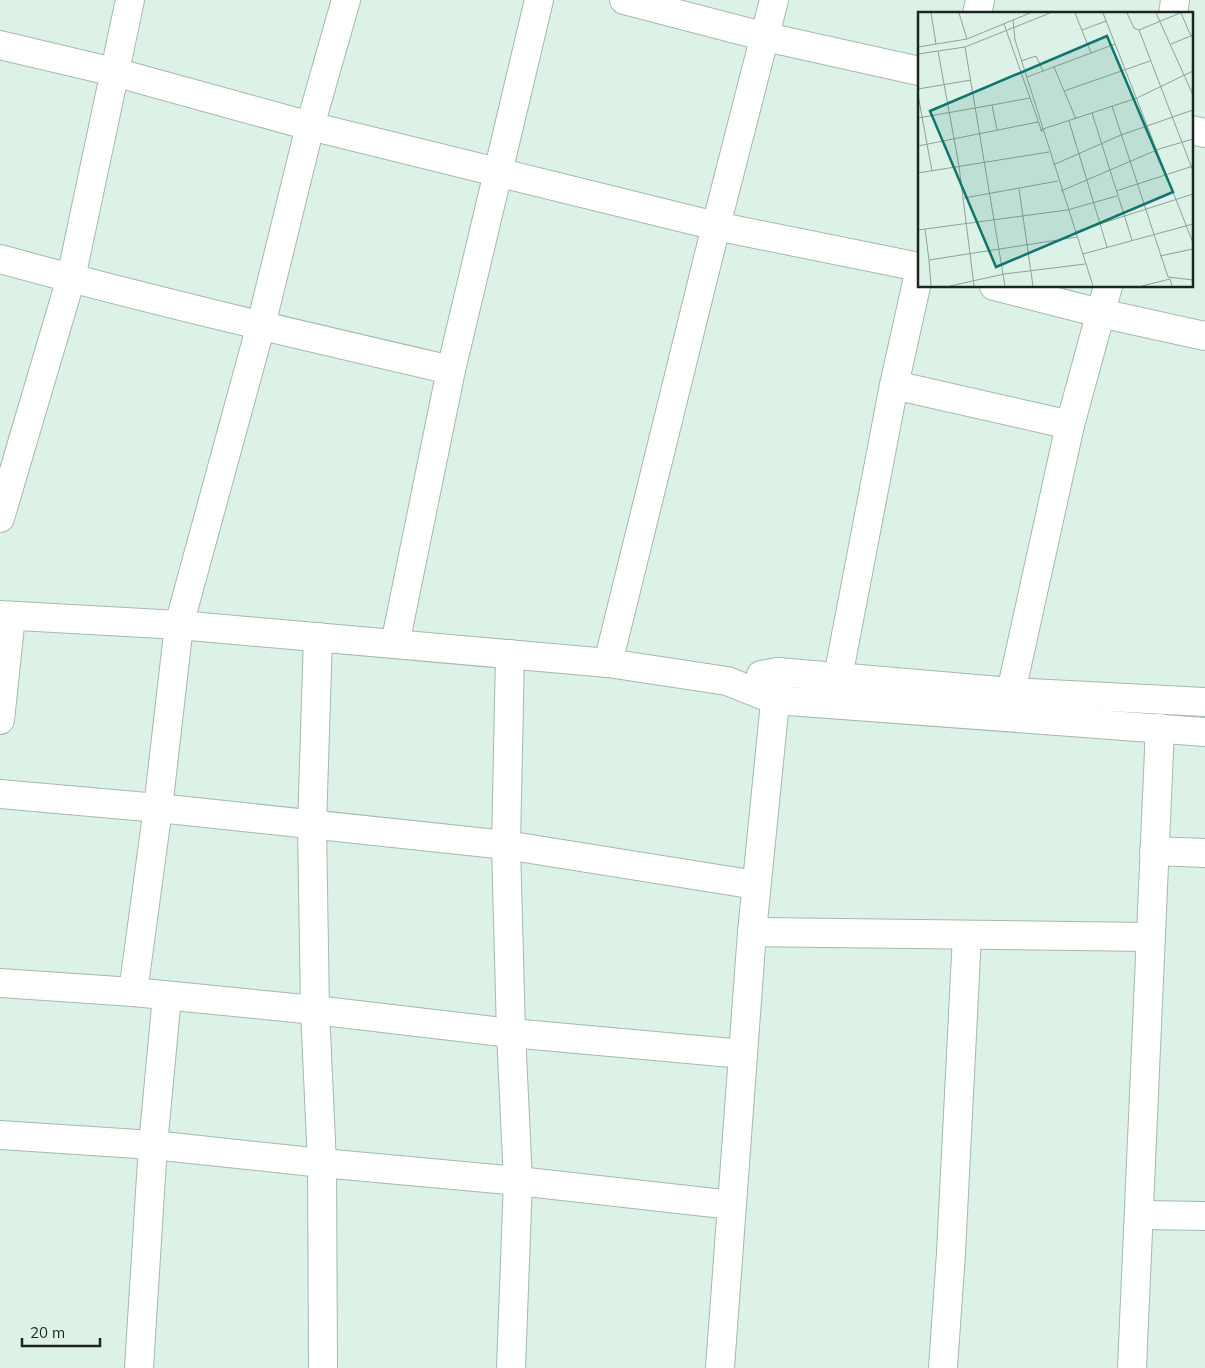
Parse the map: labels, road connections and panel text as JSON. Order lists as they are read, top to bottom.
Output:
{
  "scale_bar": "20 m"
}
